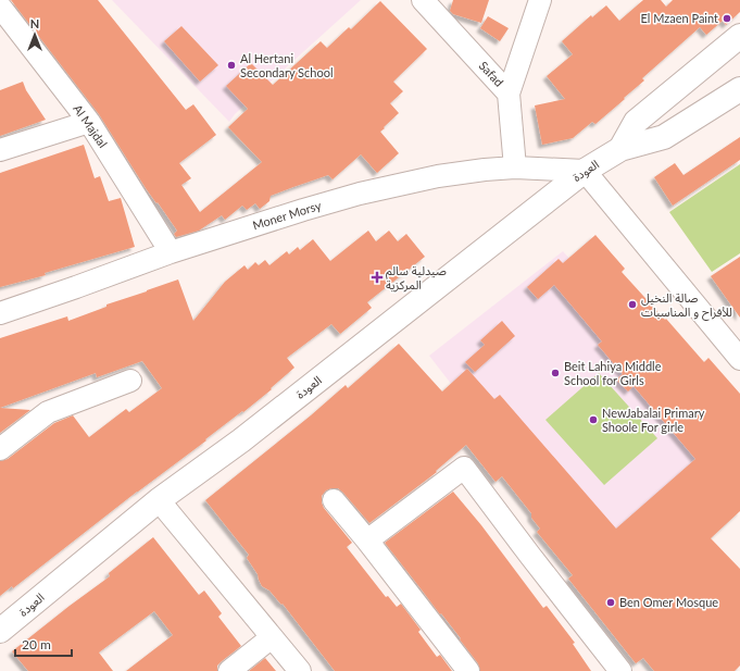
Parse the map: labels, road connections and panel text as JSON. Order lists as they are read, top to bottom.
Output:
{
  "streets": {
    "main road": ["العودة"],
    "street": ["Safad", "Al Majdal", "Moner Morsy"]
  },
  "crossings": [
    ["Safad", "Moner Morsy"],
    ["Al Majdal", "Moner Morsy"],
    ["العودة", "Moner Morsy"]
  ],
  "places": {
    "other": [
      "El Mzaen Paint",
      "Al Hertani Secondary School",
      "صالة النخيل للأفراح و المناسبات",
      "Beit Lahiya Middle School for Girls",
      "NewJabalai Primary Shoole For girle",
      "Ben Omer Mosque"
    ],
    "health": ["صيدلية سالم المركزية"]
  },
  "scale_bar": "20 m",
  "north": "top"
}
